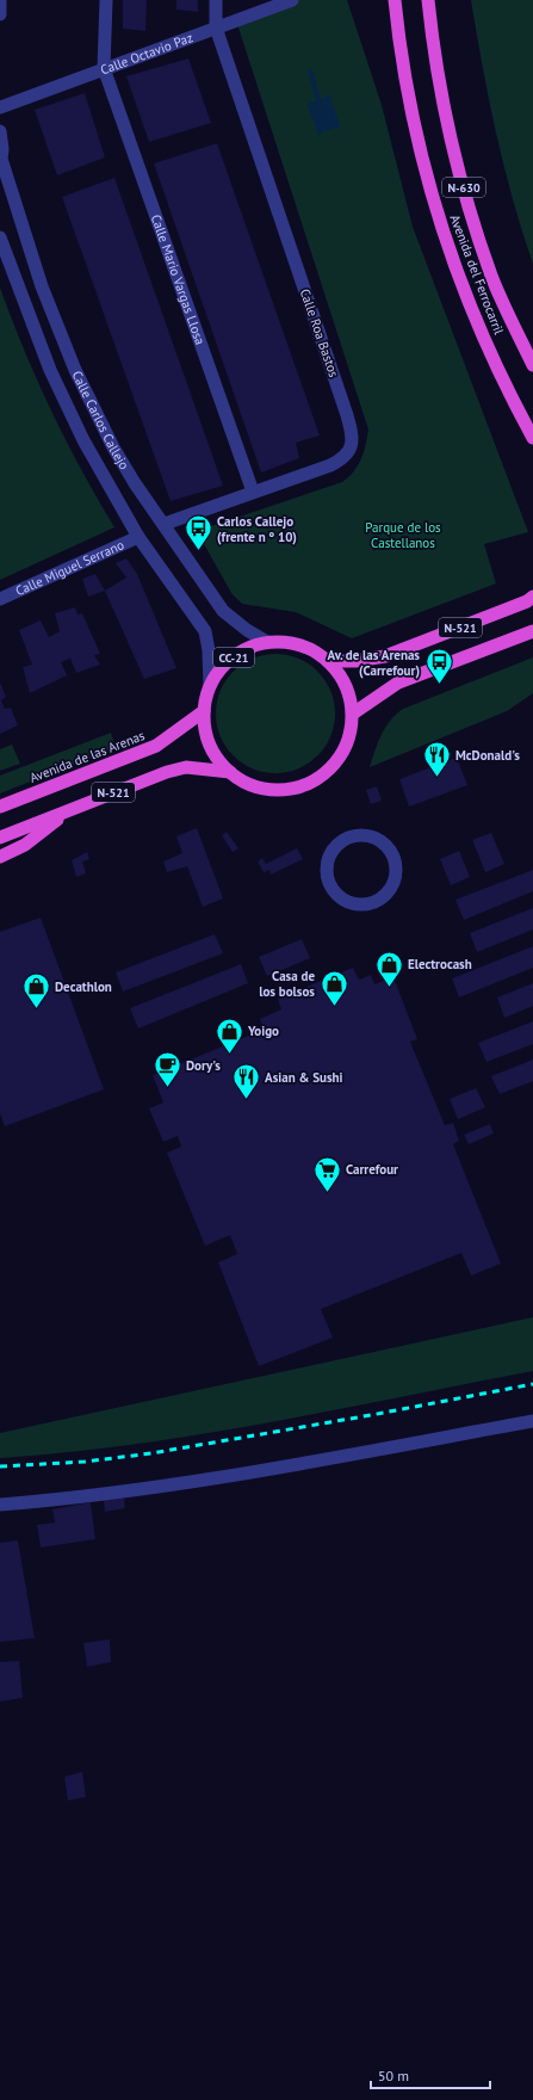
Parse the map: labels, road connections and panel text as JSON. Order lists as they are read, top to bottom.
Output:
{
  "streets": {
    "highway": [
      "N-630",
      "Avenida del Ferrocarril",
      "N-521",
      "CC-21",
      "Avenida de las Arenas"
    ],
    "street": [
      "Calle Octavio Paz",
      "Calle Mario Vargas Llosa",
      "Calle Roa Bastos",
      "Calle Carlos Callejo",
      "Calle Miguel Serrano"
    ]
  },
  "crossings": [
    ["Calle Octavio Paz", "Calle Mario Vargas Llosa"],
    ["Calle Octavio Paz", "Calle Roa Bastos"],
    ["Calle Mario Vargas Llosa", "Calle Roa Bastos"],
    ["Calle Roa Bastos", "Calle Carlos Callejo"],
    ["Calle Carlos Callejo", "Calle Miguel Serrano"],
    ["Calle Carlos Callejo", "N-521"],
    ["Calle Carlos Callejo", "CC-21"],
    ["Calle Carlos Callejo", "Avenida de las Arenas"],
    ["N-521", "CC-21"],
    ["N-521", "Avenida de las Arenas"],
    ["CC-21", "Avenida de las Arenas"]
  ],
  "parks": ["Parque de los Castellanos"],
  "places": {
    "bus stop": ["Carlos Callejo (frente n º 10)", "Av. de las Arenas (Carrefour)"],
    "restaurant": ["McDonald's", "Asian & Sushi"],
    "shop": [
      "Electrocash",
      "Casa de los bolsos",
      "Decathlon",
      "Yoigo"
    ],
    "cafe": ["Dory's"],
    "supermarket": ["Carrefour"]
  },
  "scale_bar": "50 m"
}
